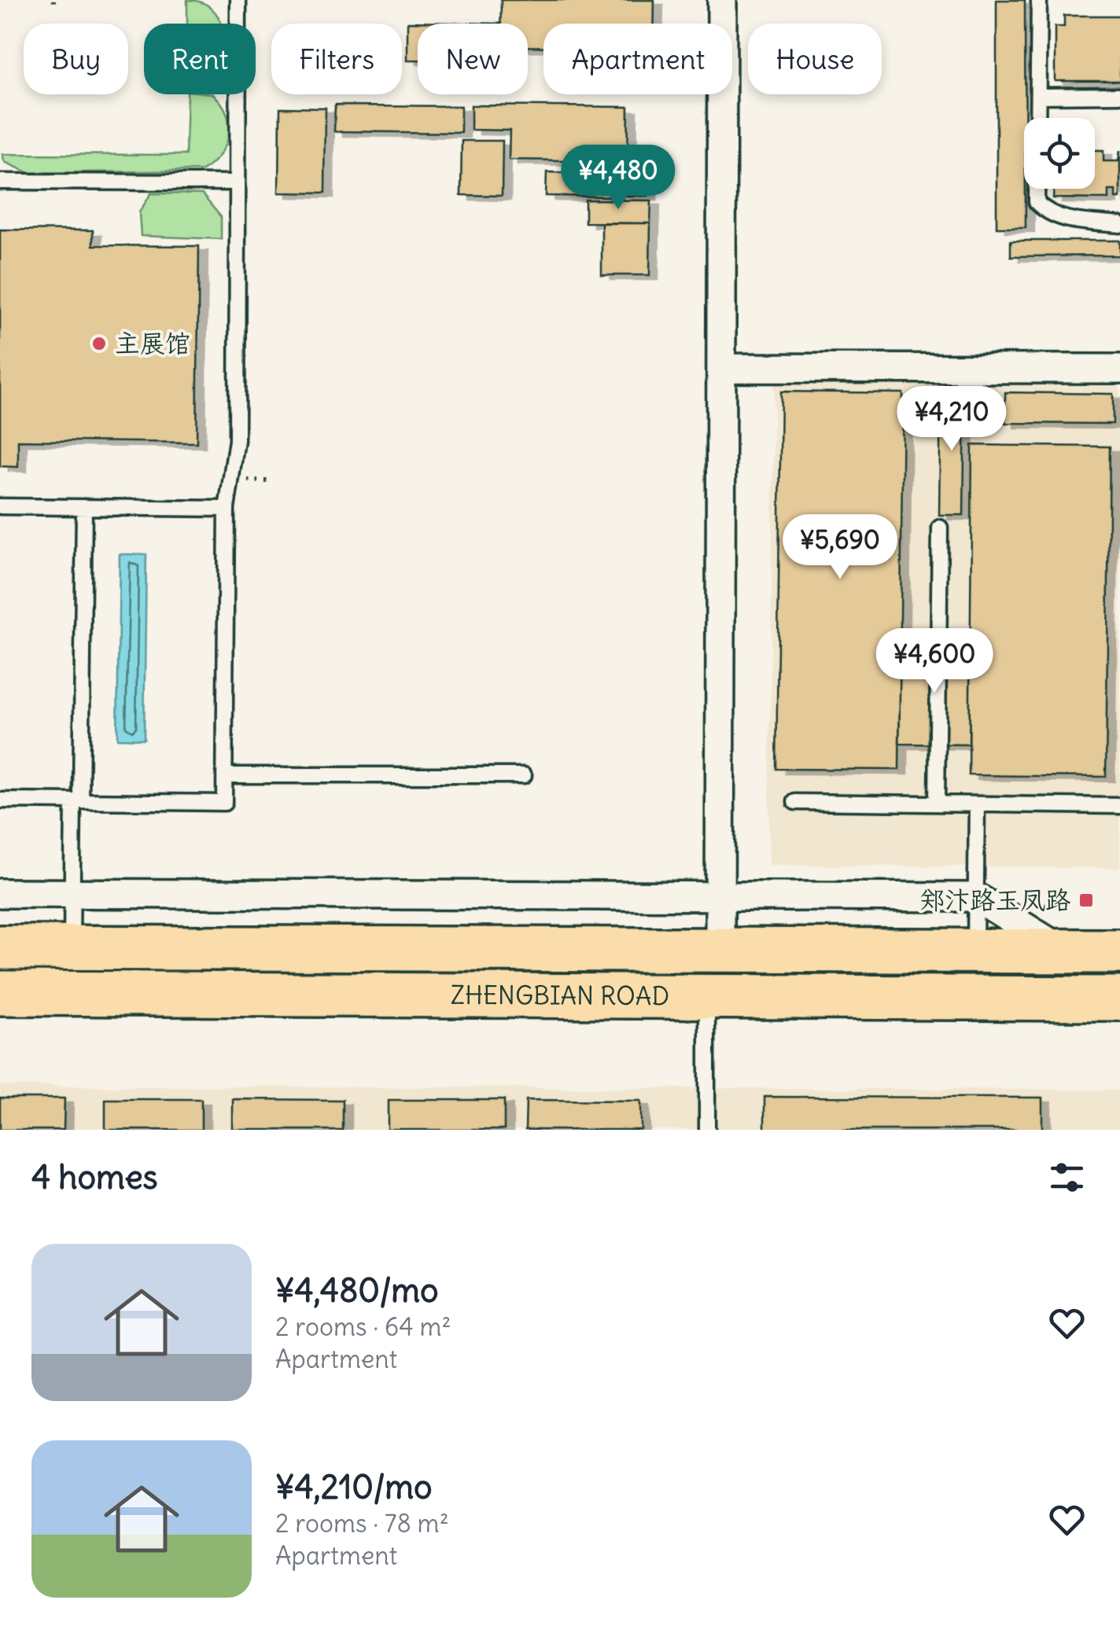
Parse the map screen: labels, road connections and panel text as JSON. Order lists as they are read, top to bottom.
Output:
{
  "streets": {
    "main road": ["ZHENGBIAN ROAD"]
  },
  "places": {
    "other": ["主展馆"],
    "transit": ["郑汴路玉凤路"]
  },
  "page": {
    "chip": [
      "Buy",
      "Rent",
      "Filters",
      "New",
      "Apartment",
      "House"
    ],
    "price": [
      "¥4,480",
      "¥4,210",
      "¥5,690",
      "¥4,600"
    ],
    "heading": "4 homes",
    "list": [
      {
        "name": "¥4,480/mo",
        "note": "2 rooms · 64 m² · Apartment"
      },
      {
        "name": "¥4,210/mo",
        "note": "2 rooms · 78 m² · Apartment"
      }
    ]
  }
}
